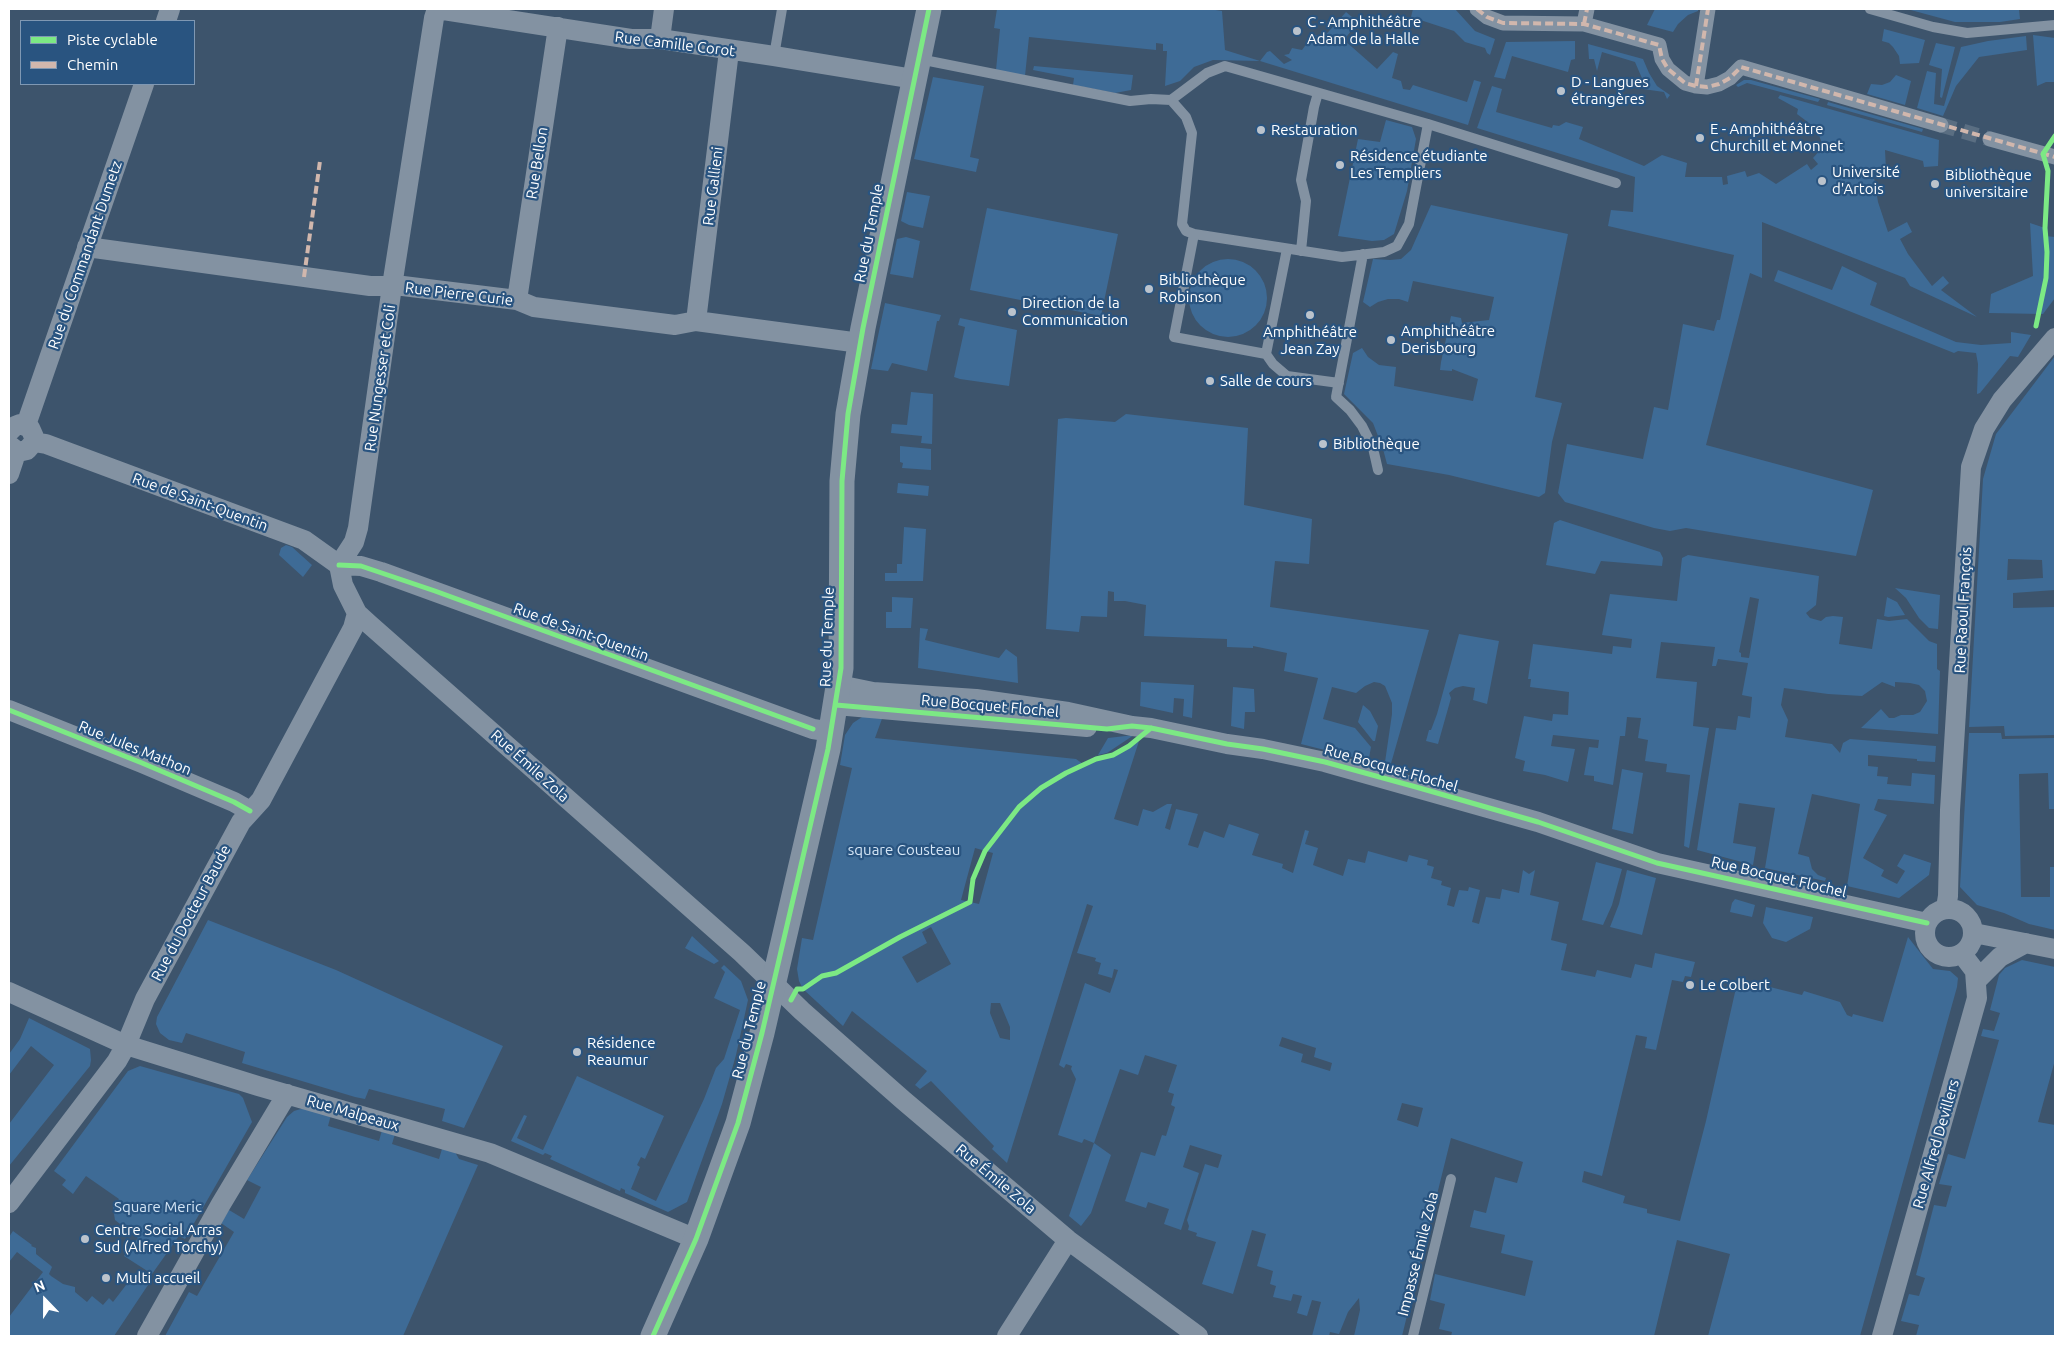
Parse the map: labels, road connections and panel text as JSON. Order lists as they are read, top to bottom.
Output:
{
  "streets": {
    "street": [
      "Rue Camille Corot",
      "Rue Bellon",
      "Rue Gallieni",
      "Rue du Temple",
      "Rue du Commandant Dumetz",
      "Rue Pierre Curie",
      "Rue Nungesser et Coli",
      "Rue de Saint-Quentin",
      "Rue Raoul François",
      "Rue Bocquet Flochel",
      "Rue Jules Mathon",
      "Rue Émile Zola",
      "Rue du Docteur Baude",
      "Rue Malpeaux",
      "Rue Alfred Devillers"
    ],
    "lane": ["Impasse Émile Zola"]
  },
  "crossings": [
    ["Rue Camille Corot", "Rue Bellon"],
    ["Rue Camille Corot", "Rue Gallieni"],
    ["Rue Camille Corot", "Rue du Temple"],
    ["Rue Camille Corot", "Rue Nungesser et Coli"],
    ["Rue Bellon", "Rue Pierre Curie"],
    ["Rue Gallieni", "Rue Pierre Curie"],
    ["Rue du Temple", "Rue Pierre Curie"],
    ["Rue du Temple", "Rue de Saint-Quentin"],
    ["Rue du Temple", "Rue Bocquet Flochel"],
    ["Rue du Temple", "Rue Émile Zola"],
    ["Rue du Temple", "Rue Malpeaux"],
    ["Rue du Commandant Dumetz", "Rue Pierre Curie"],
    ["Rue du Commandant Dumetz", "Rue de Saint-Quentin"],
    ["Rue Pierre Curie", "Rue Nungesser et Coli"],
    ["Rue Nungesser et Coli", "Rue de Saint-Quentin"],
    ["Rue Nungesser et Coli", "Rue Émile Zola"],
    ["Rue de Saint-Quentin", "Rue Émile Zola"],
    ["Rue Raoul François", "Rue Bocquet Flochel"],
    ["Rue Jules Mathon", "Rue du Docteur Baude"],
    ["Rue Émile Zola", "Rue du Docteur Baude"],
    ["Rue du Docteur Baude", "Rue Malpeaux"]
  ],
  "parks": ["square Cousteau", "Square Meric"],
  "places": [
    "C - Amphithéâtre Adam de la Halle",
    "D - Langues étrangères",
    "Restauration",
    "E - Amphithéâtre Churchill et Monnet",
    "Résidence étudiante Les Templiers",
    "Université d'Artois",
    "Bibliothèque universitaire",
    "Bibliothèque Robinson",
    "Direction de la Communication",
    "Amphithéâtre Jean Zay",
    "Amphithéâtre Derisbourg",
    "Salle de cours",
    "Bibliothèque",
    "Le Colbert",
    "Résidence Reaumur",
    "Centre Social Arras Sud (Alfred Torchy)",
    "Multi accueil"
  ],
  "legend": ["Piste cyclable", "Chemin"],
  "north": "top"
}
